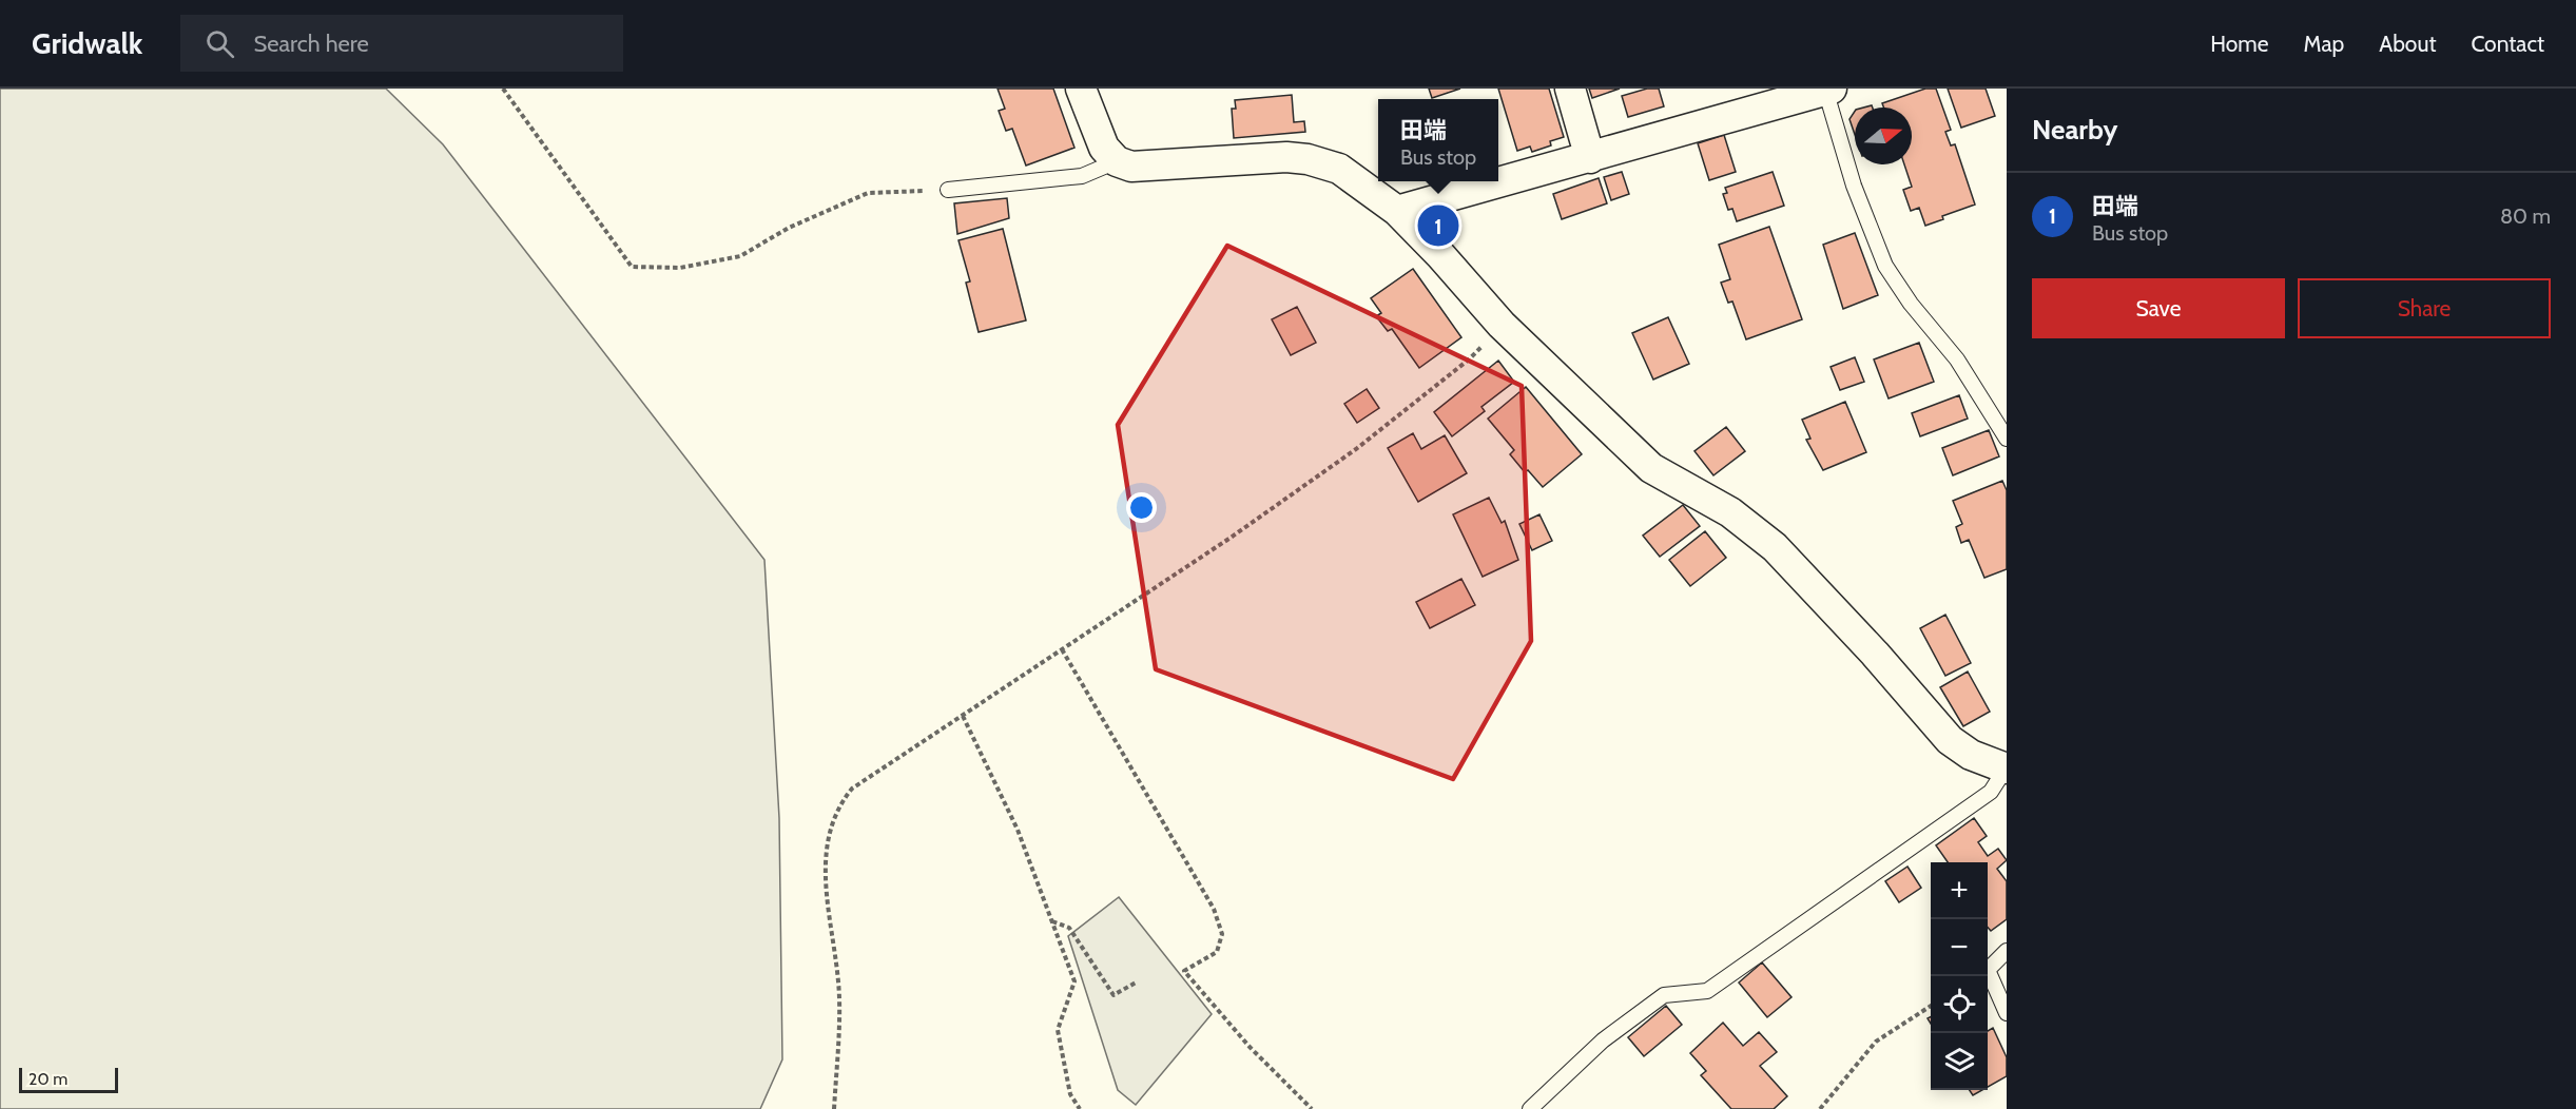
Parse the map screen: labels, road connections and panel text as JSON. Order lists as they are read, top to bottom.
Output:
{
  "scale_bar": "20 m",
  "north": "right",
  "page": {
    "header": "Gridwalk",
    "search": "Search here",
    "nav": [
      "Home",
      "Map",
      "About",
      "Contact"
    ],
    "heading": "Nearby",
    "popup": ["田端", "Bus stop"],
    "list": [
      {
        "mark": "1",
        "name": "田端",
        "note": "Bus stop",
        "value": "80 m"
      }
    ],
    "pins": "1",
    "buttons": ["Save", "Share"],
    "map_buttons": ["+", "−"],
    "scale": "20 m"
  }
}
